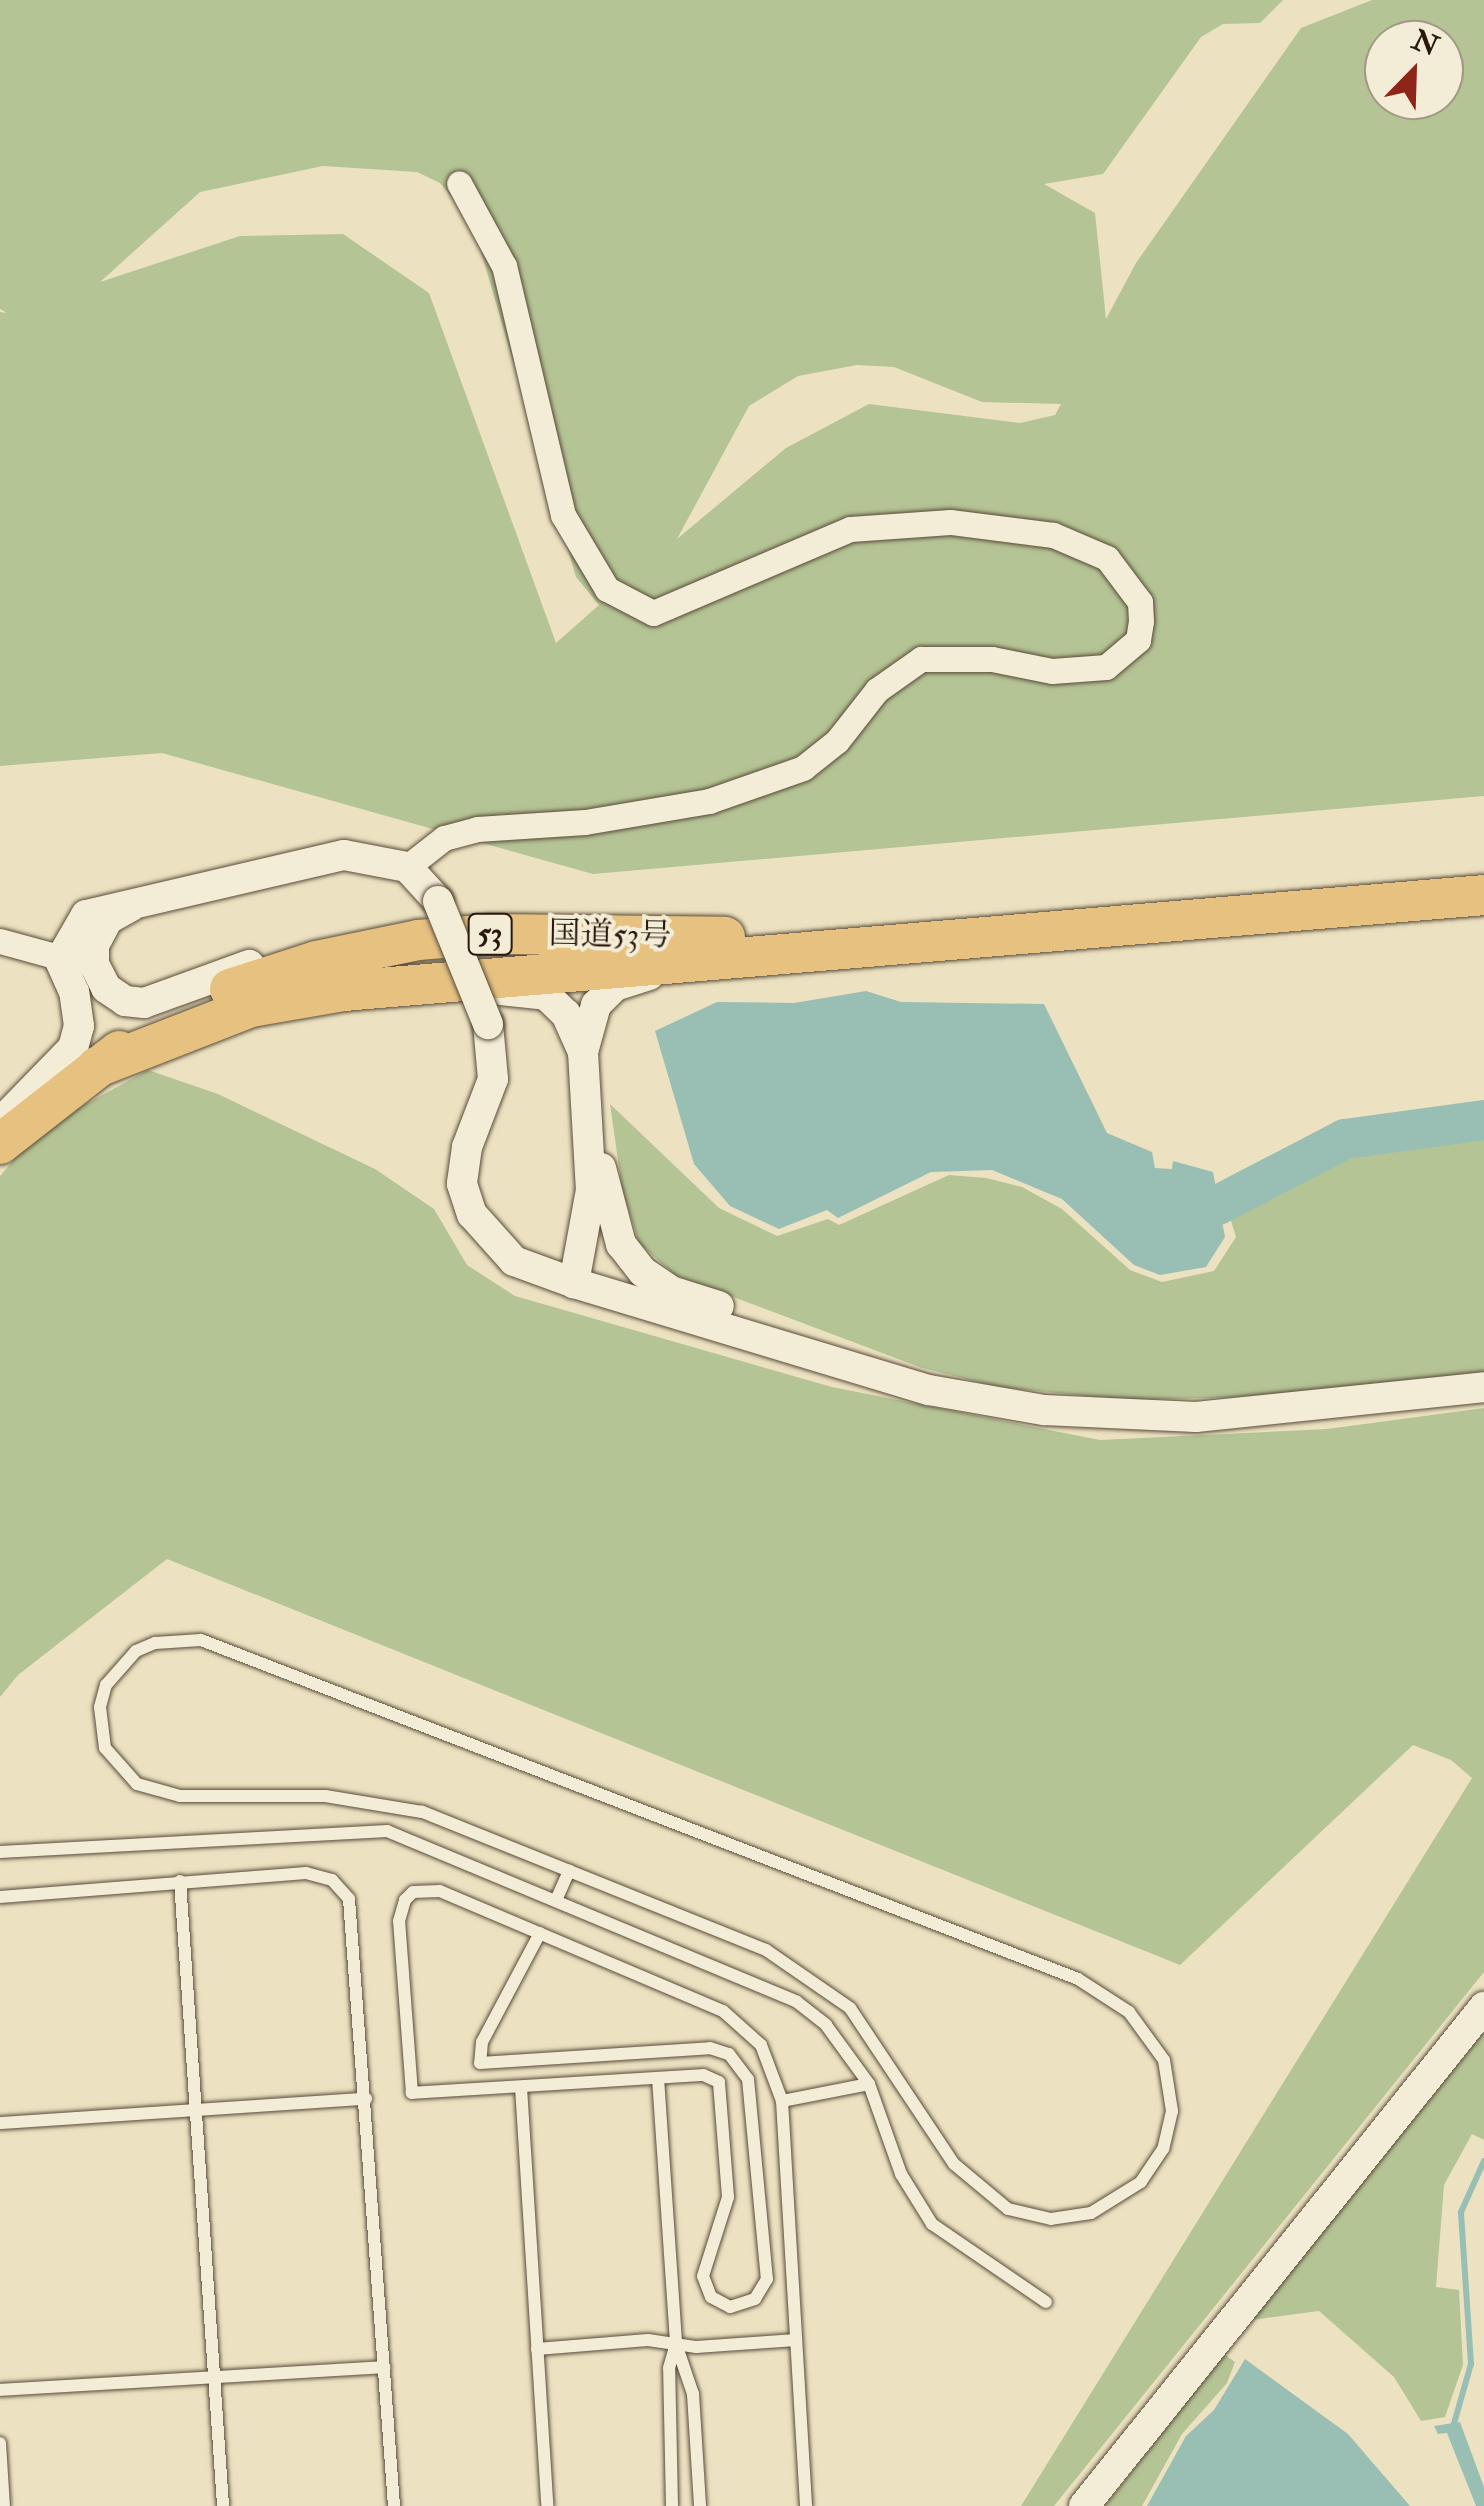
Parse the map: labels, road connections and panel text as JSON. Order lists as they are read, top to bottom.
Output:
{
  "streets": {
    "highway": ["53", "国道53号"]
  },
  "north": "top right"
}
